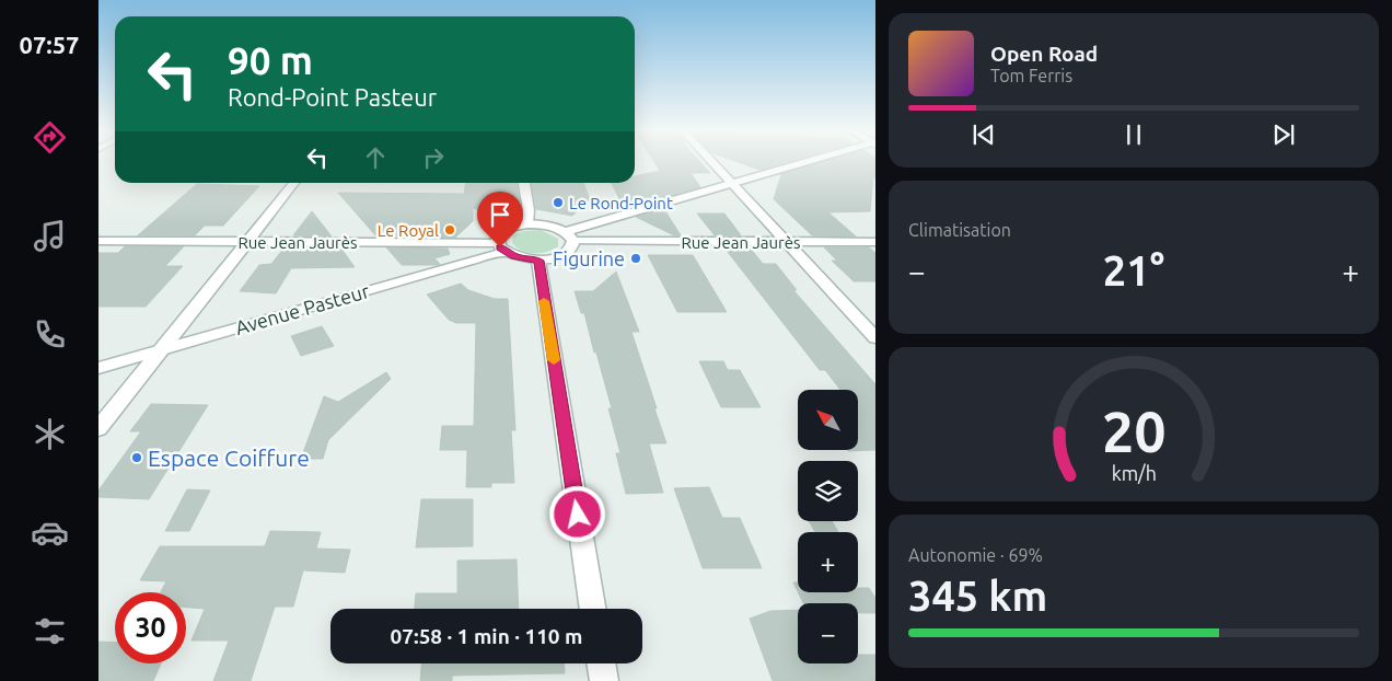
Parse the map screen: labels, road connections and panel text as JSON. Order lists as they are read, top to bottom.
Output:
{
  "streets": {
    "street": ["Rue Jean Jaurès", "Avenue Pasteur"]
  },
  "crossings": [
    ["Rue Jean Jaurès", "Avenue Pasteur"]
  ],
  "places": [
    "Le Rond-Point",
    "Le Royal",
    "Figurine",
    "Espace Coiffure"
  ],
  "north": "top left",
  "page": {
    "tabs": "07:57",
    "turn": ["90 m", "Rond-Point Pasteur"],
    "song": ["Open Road", "Tom Ferris"],
    "tile": [
      "Climatisation",
      ["Autonomie · 69%", "345 km"]
    ],
    "heat": ["−", "21°", "+"],
    "map_buttons": ["+", "−"],
    "limit": "30",
    "trip": "07:58 · 1 min · 110 m",
    "gauge": ["20", "km/h"]
  }
}
